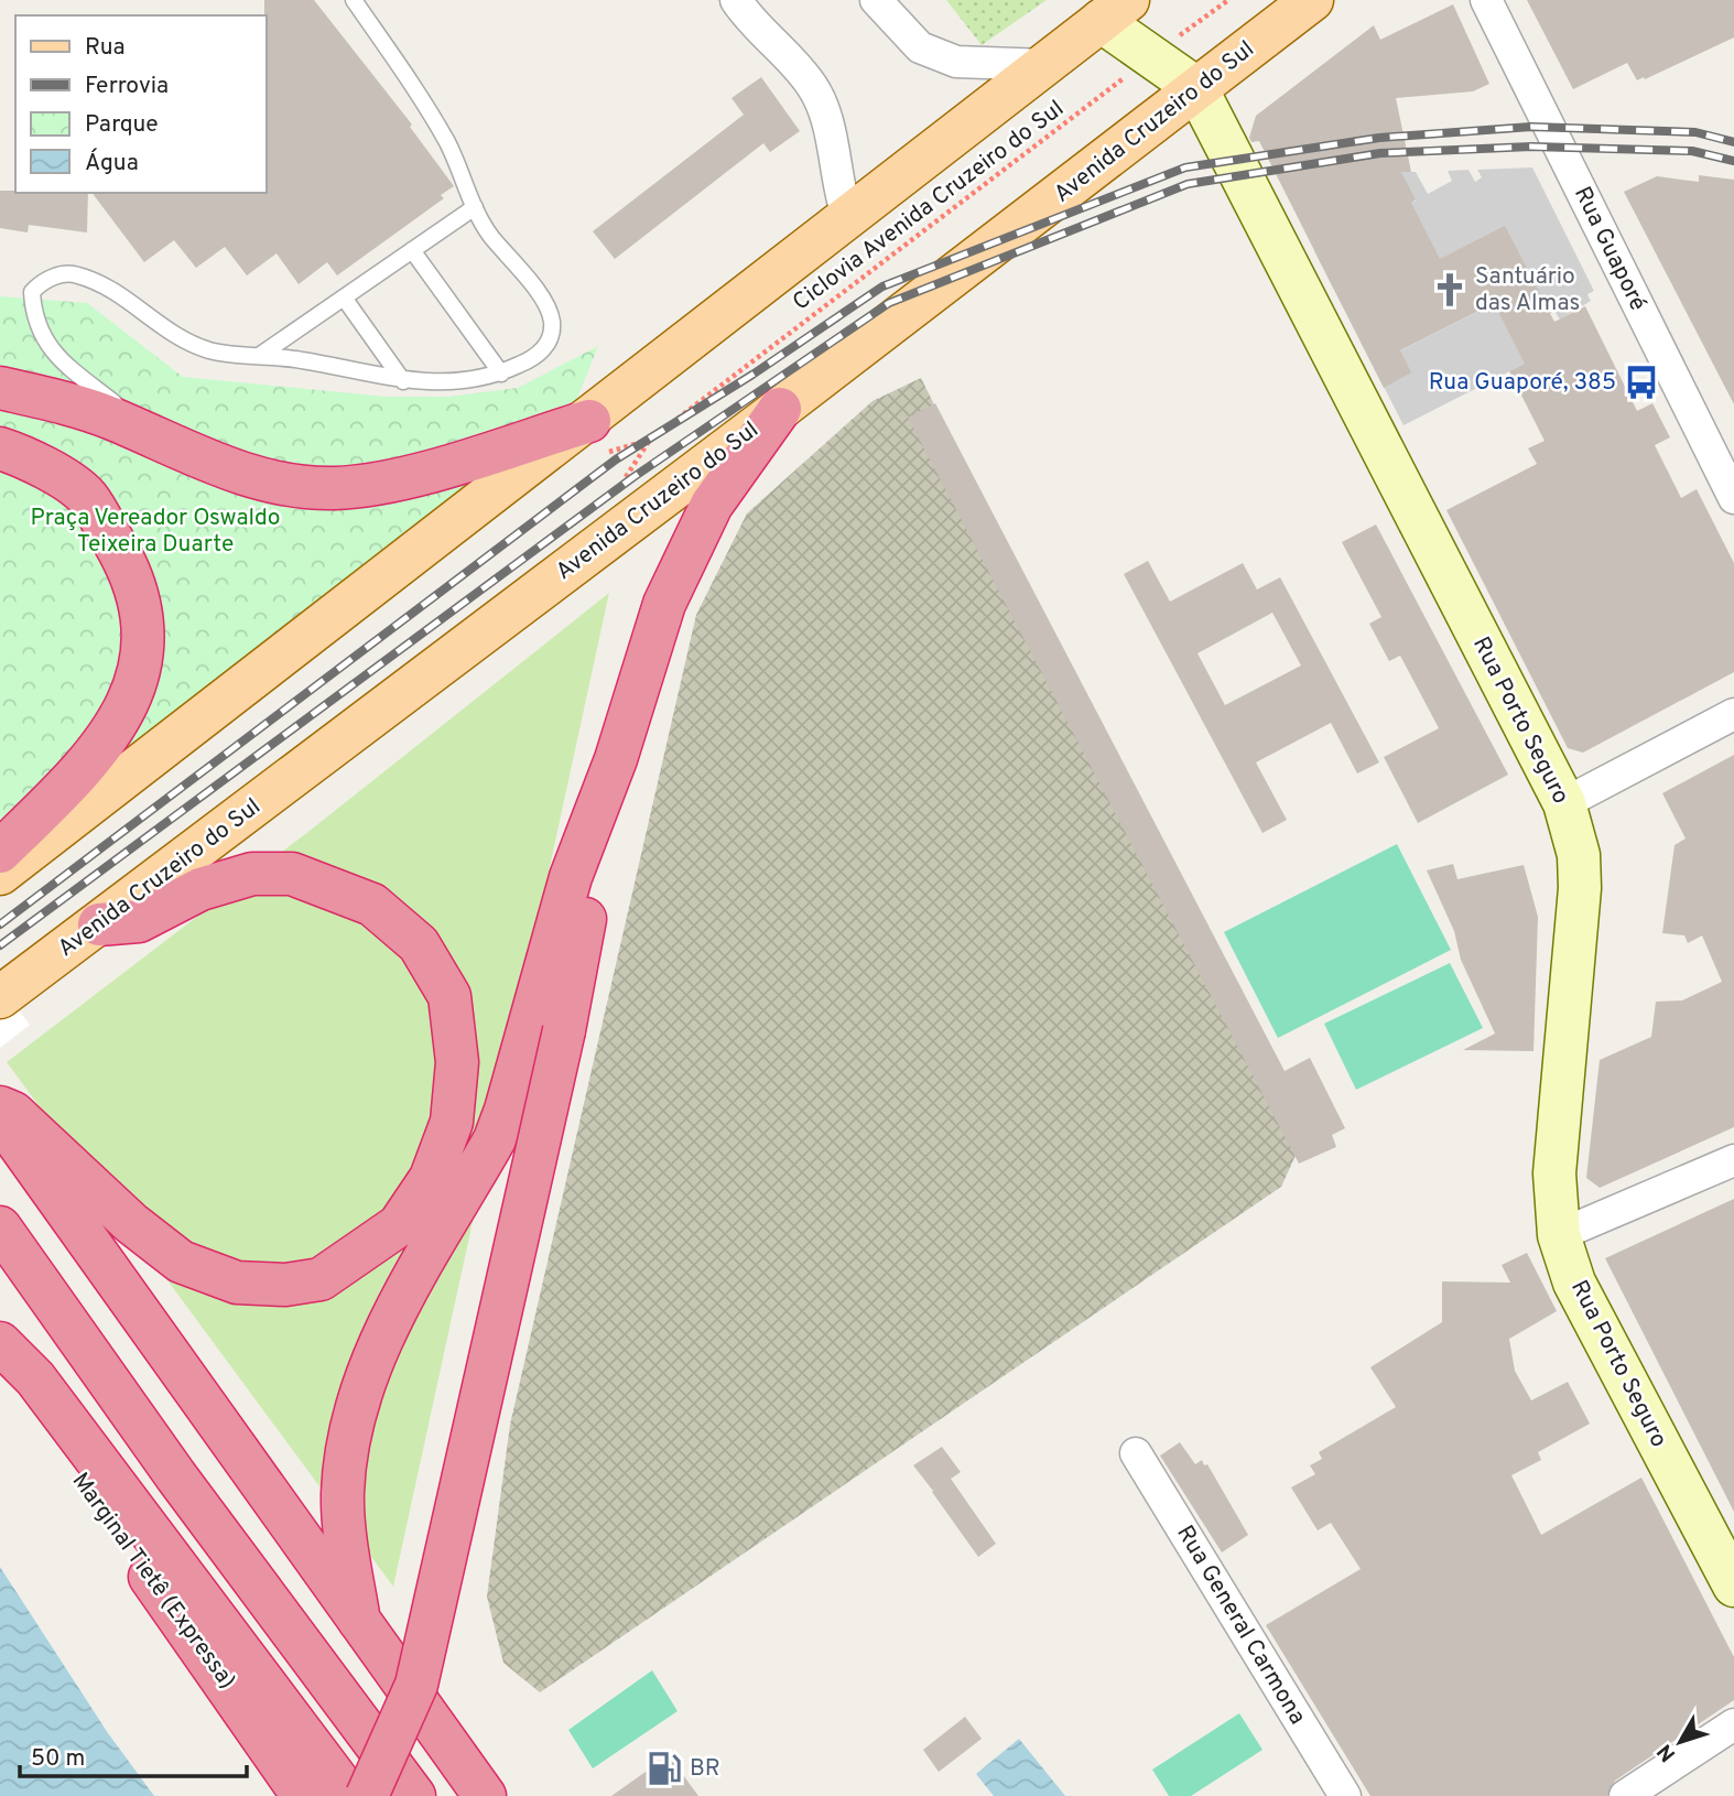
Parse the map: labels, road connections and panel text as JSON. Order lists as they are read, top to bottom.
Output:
{
  "streets": {
    "highway": ["Marginal Tietê (Expressa)"],
    "main road": ["Avenida Cruzeiro do Sul"],
    "street": ["Rua Guaporé", "Rua Porto Seguro", "Rua General Carmona"],
    "path": ["Ciclovia Avenida Cruzeiro do Sul"]
  },
  "crossings": [
    ["Avenida Cruzeiro do Sul", "Rua Porto Seguro"],
    ["Ciclovia Avenida Cruzeiro do Sul", "Rua Porto Seguro"]
  ],
  "parks": ["Praça Vereador Oswaldo Teixeira Duarte"],
  "places": {
    "church": ["Santuário das Almas"],
    "bus stop": ["Rua Guaporé, 385"],
    "fuel station": ["BR"]
  },
  "legend": [
    "Rua",
    "Ferrovia",
    "Parque",
    "Água"
  ],
  "scale_bar": "50 m",
  "north": "bottom left"
}
